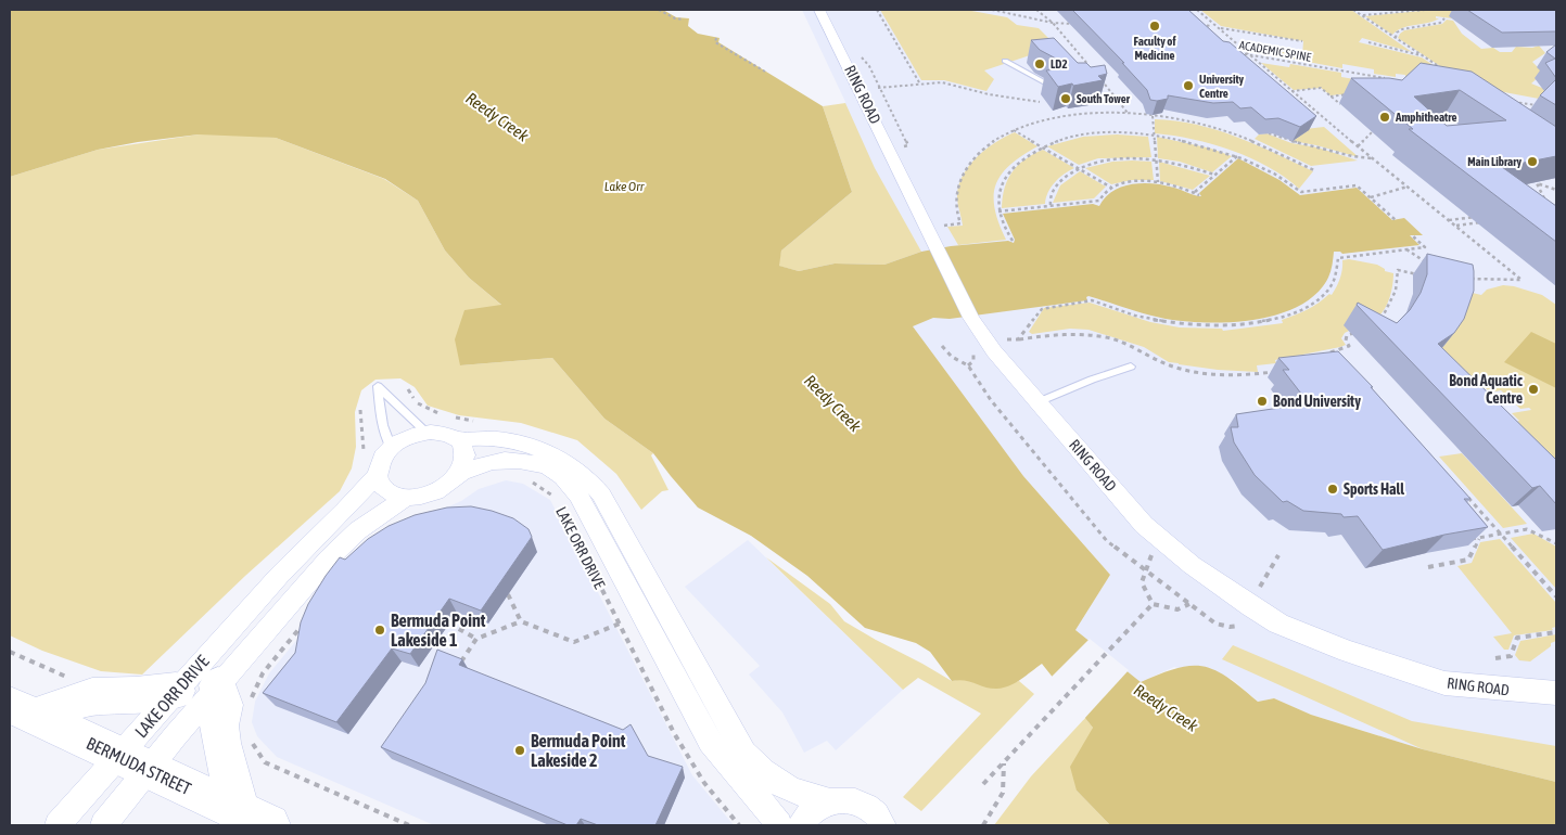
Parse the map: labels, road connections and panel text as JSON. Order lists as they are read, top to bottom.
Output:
{
  "streets": {
    "main road": ["BERMUDA STREET"],
    "street": ["RING ROAD", "LAKE ORR DRIVE"],
    "path": ["ACADEMIC SPINE"]
  },
  "crossings": [
    ["LAKE ORR DRIVE", "BERMUDA STREET"]
  ],
  "water": ["Reedy Creek", "Lake Orr"],
  "places": [
    "Faculty of Medicine",
    "LD2",
    "University Centre",
    "South Tower",
    "Amphitheatre",
    "Main Library",
    "Bond Aquatic Centre",
    "Bond University",
    "Sports Hall",
    "Bermuda Point Lakeside 1",
    "Bermuda Point Lakeside 2"
  ]
}
